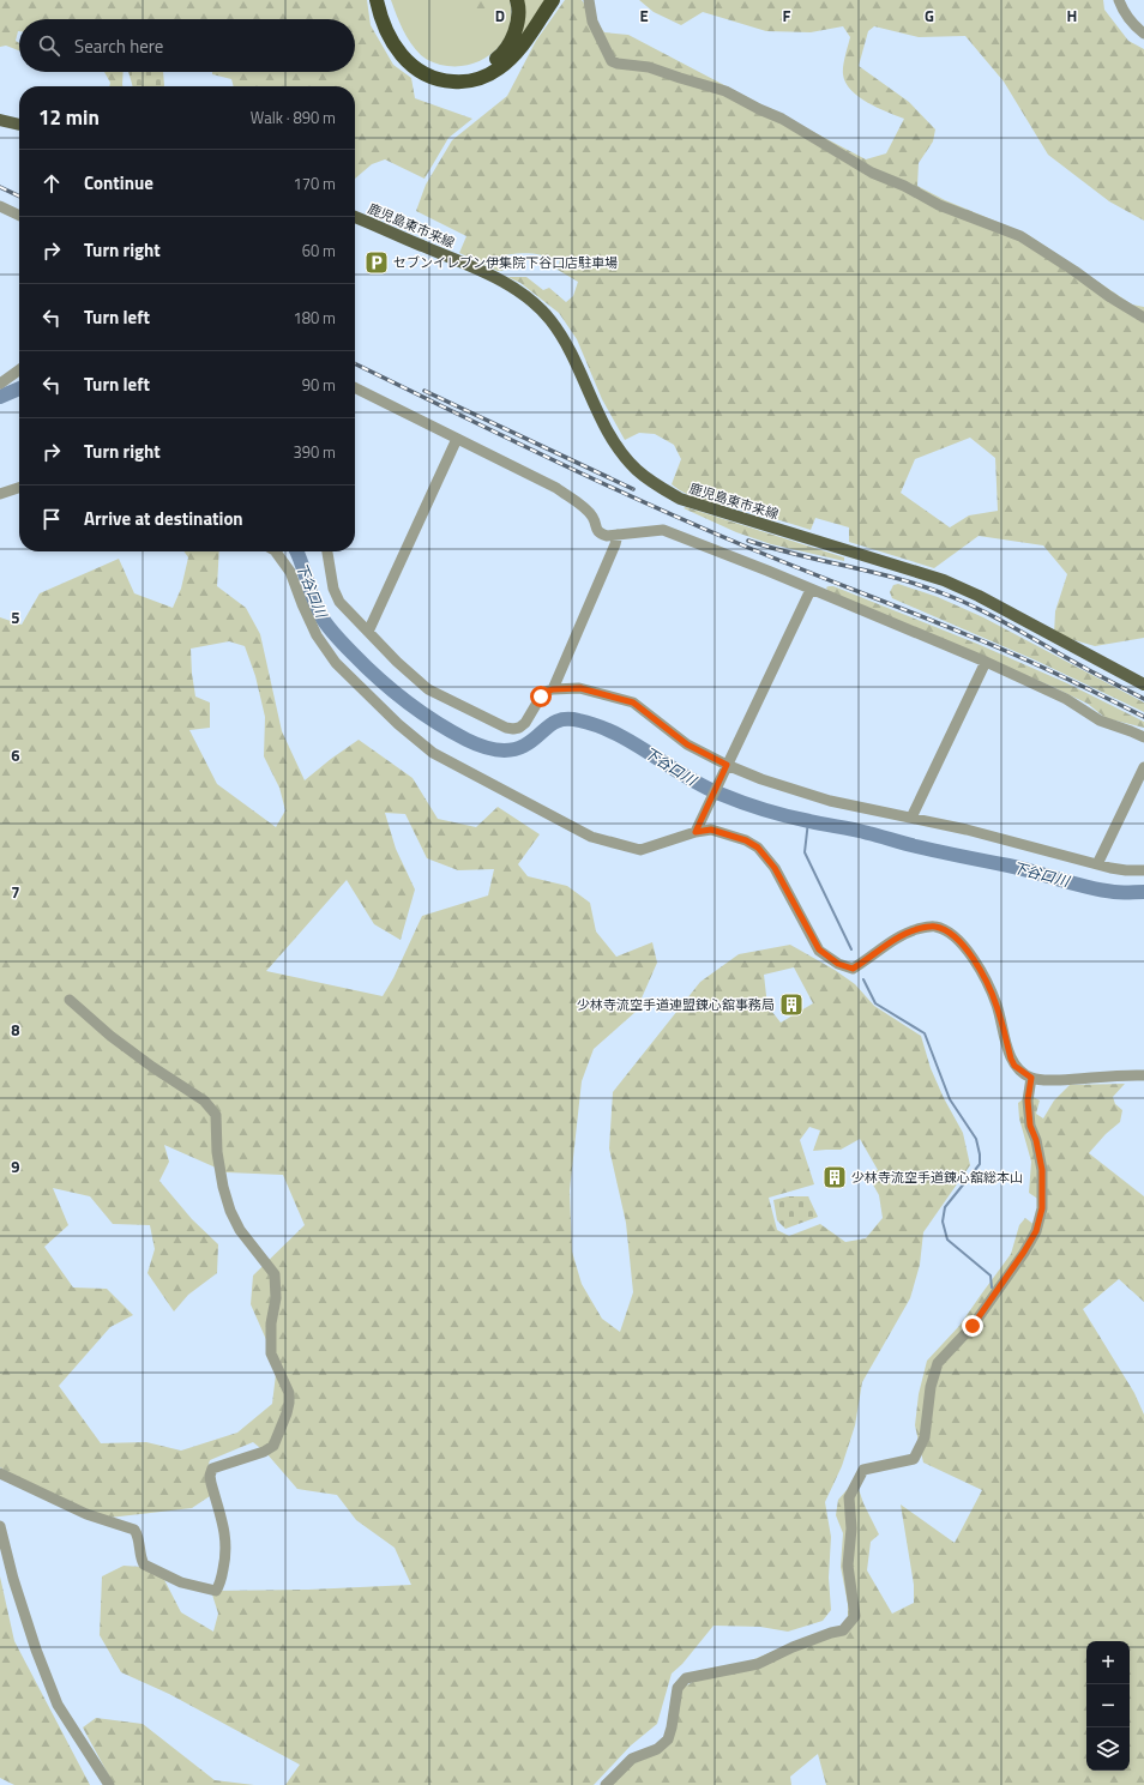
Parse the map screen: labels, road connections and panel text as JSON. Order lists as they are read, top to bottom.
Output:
{
  "streets": {
    "main road": ["鹿児島東市来線"]
  },
  "water": ["下谷口川"],
  "places": {
    "parking": ["セブンイレブン伊集院下谷口店駐車場"],
    "building": ["少林寺流空手道連盟錬心舘事務局", "少林寺流空手道錬心舘総本山"]
  },
  "page": {
    "search": "Search here",
    "heading": ["12 min", "Walk · 890 m"],
    "list": [
      ["Continue", "170 m"],
      ["Turn right", "60 m"],
      ["Turn left", "180 m"],
      ["Turn left", "90 m"],
      ["Turn right", "390 m"],
      "Arrive at destination"
    ],
    "map_buttons": ["+", "−"]
  },
  "grid": {
    "columns": [
      "D",
      "E",
      "F",
      "G",
      "H"
    ],
    "rows": [
      "5",
      "6",
      "7",
      "8",
      "9"
    ]
  }
}
